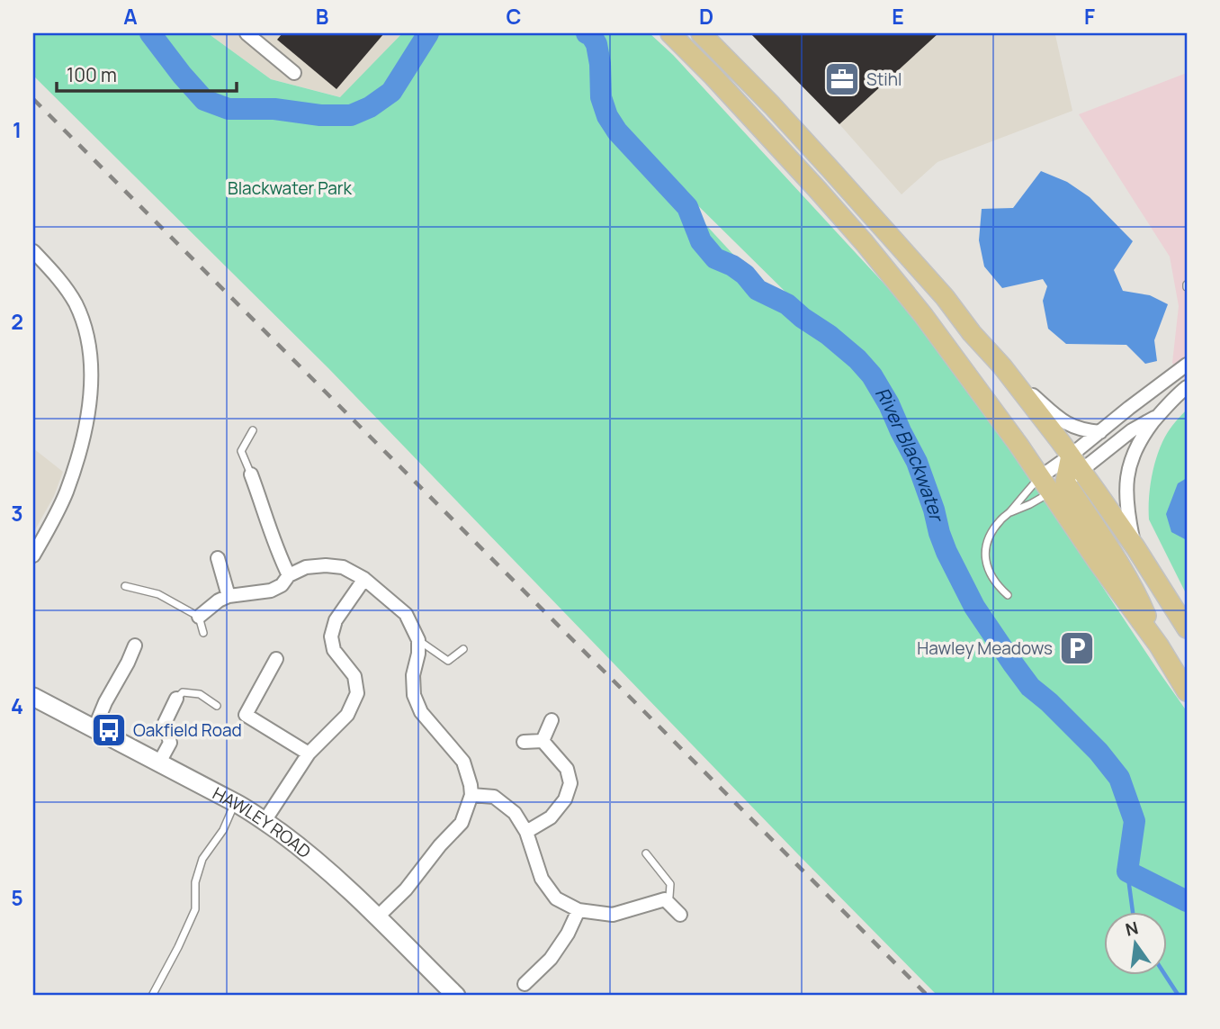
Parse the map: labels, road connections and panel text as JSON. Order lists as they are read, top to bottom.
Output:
{
  "streets": {
    "main road": ["HAWLEY ROAD"]
  },
  "water": ["River Blackwater"],
  "parks": ["Blackwater Park"],
  "places": {
    "office": ["Stihl"],
    "parking": ["Hawley Meadows"],
    "bus stop": ["Oakfield Road"]
  },
  "scale_bar": "100 m",
  "north": "top",
  "grid": {
    "columns": [
      "A",
      "B",
      "C",
      "D",
      "E",
      "F"
    ],
    "rows": [
      "1",
      "2",
      "3",
      "4",
      "5"
    ]
  }
}
